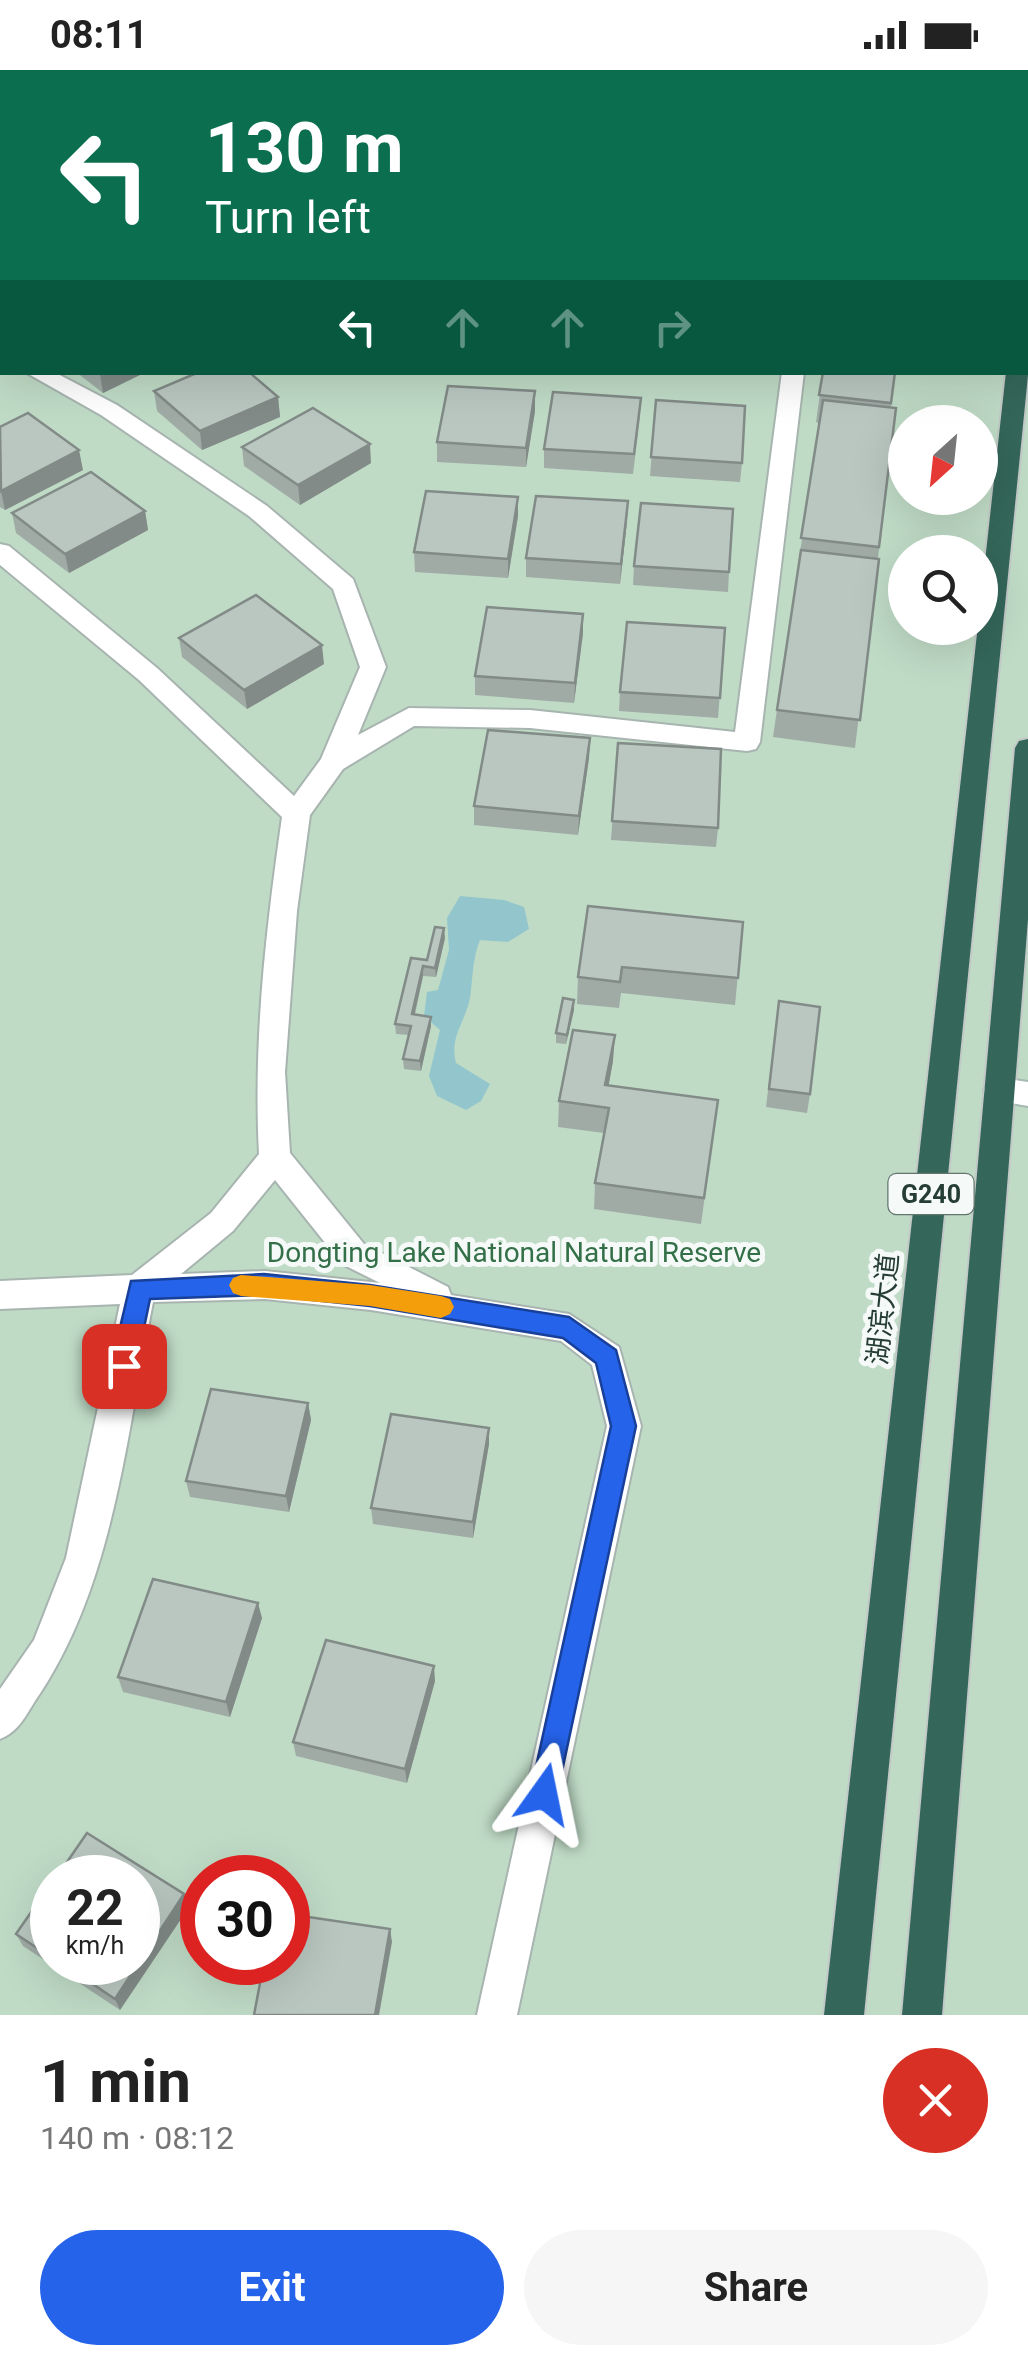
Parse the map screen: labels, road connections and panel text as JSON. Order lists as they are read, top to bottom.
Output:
{
  "streets": {
    "highway": ["G240", "湖滨大道"]
  },
  "parks": ["Dongting Lake National Natural Reserve"],
  "north": "bottom left",
  "page": {
    "status": "08:11",
    "turn": ["130 m", "Turn left"],
    "speed": "22 km/h",
    "limit": "30",
    "heading": ["1 min", "140 m · 08:12"],
    "buttons": ["Exit", "Share"]
  }
}
